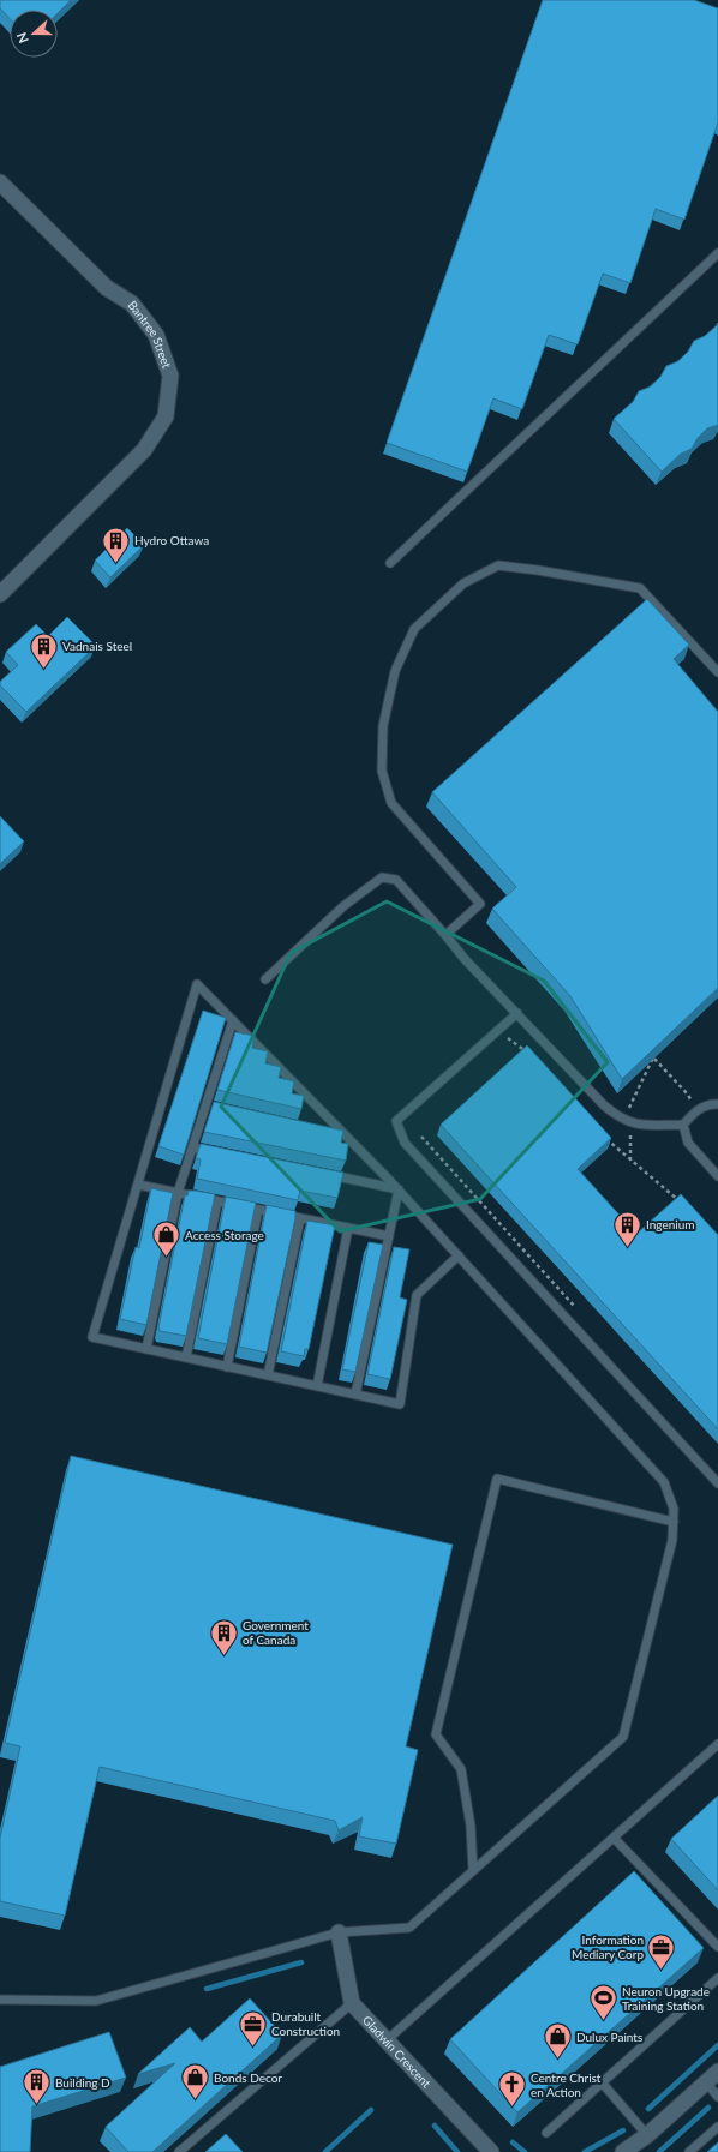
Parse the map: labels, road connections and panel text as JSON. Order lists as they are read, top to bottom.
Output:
{
  "streets": {
    "street": ["Bantree Street", "Gladwin Crescent"]
  },
  "places": {
    "building": [
      "Hydro Ottawa",
      "Vadnais Steel",
      "Ingenium",
      "Government of Canada",
      "Building D"
    ],
    "shop": ["Access Storage", "Dulux Paints", "Bonds Decor"],
    "office": ["Information Mediary Corp", "Durabuilt Construction"],
    "sports": ["Neuron Upgrade Training Station"],
    "church": ["Centre Christ en Action"]
  },
  "north": "left"
}
